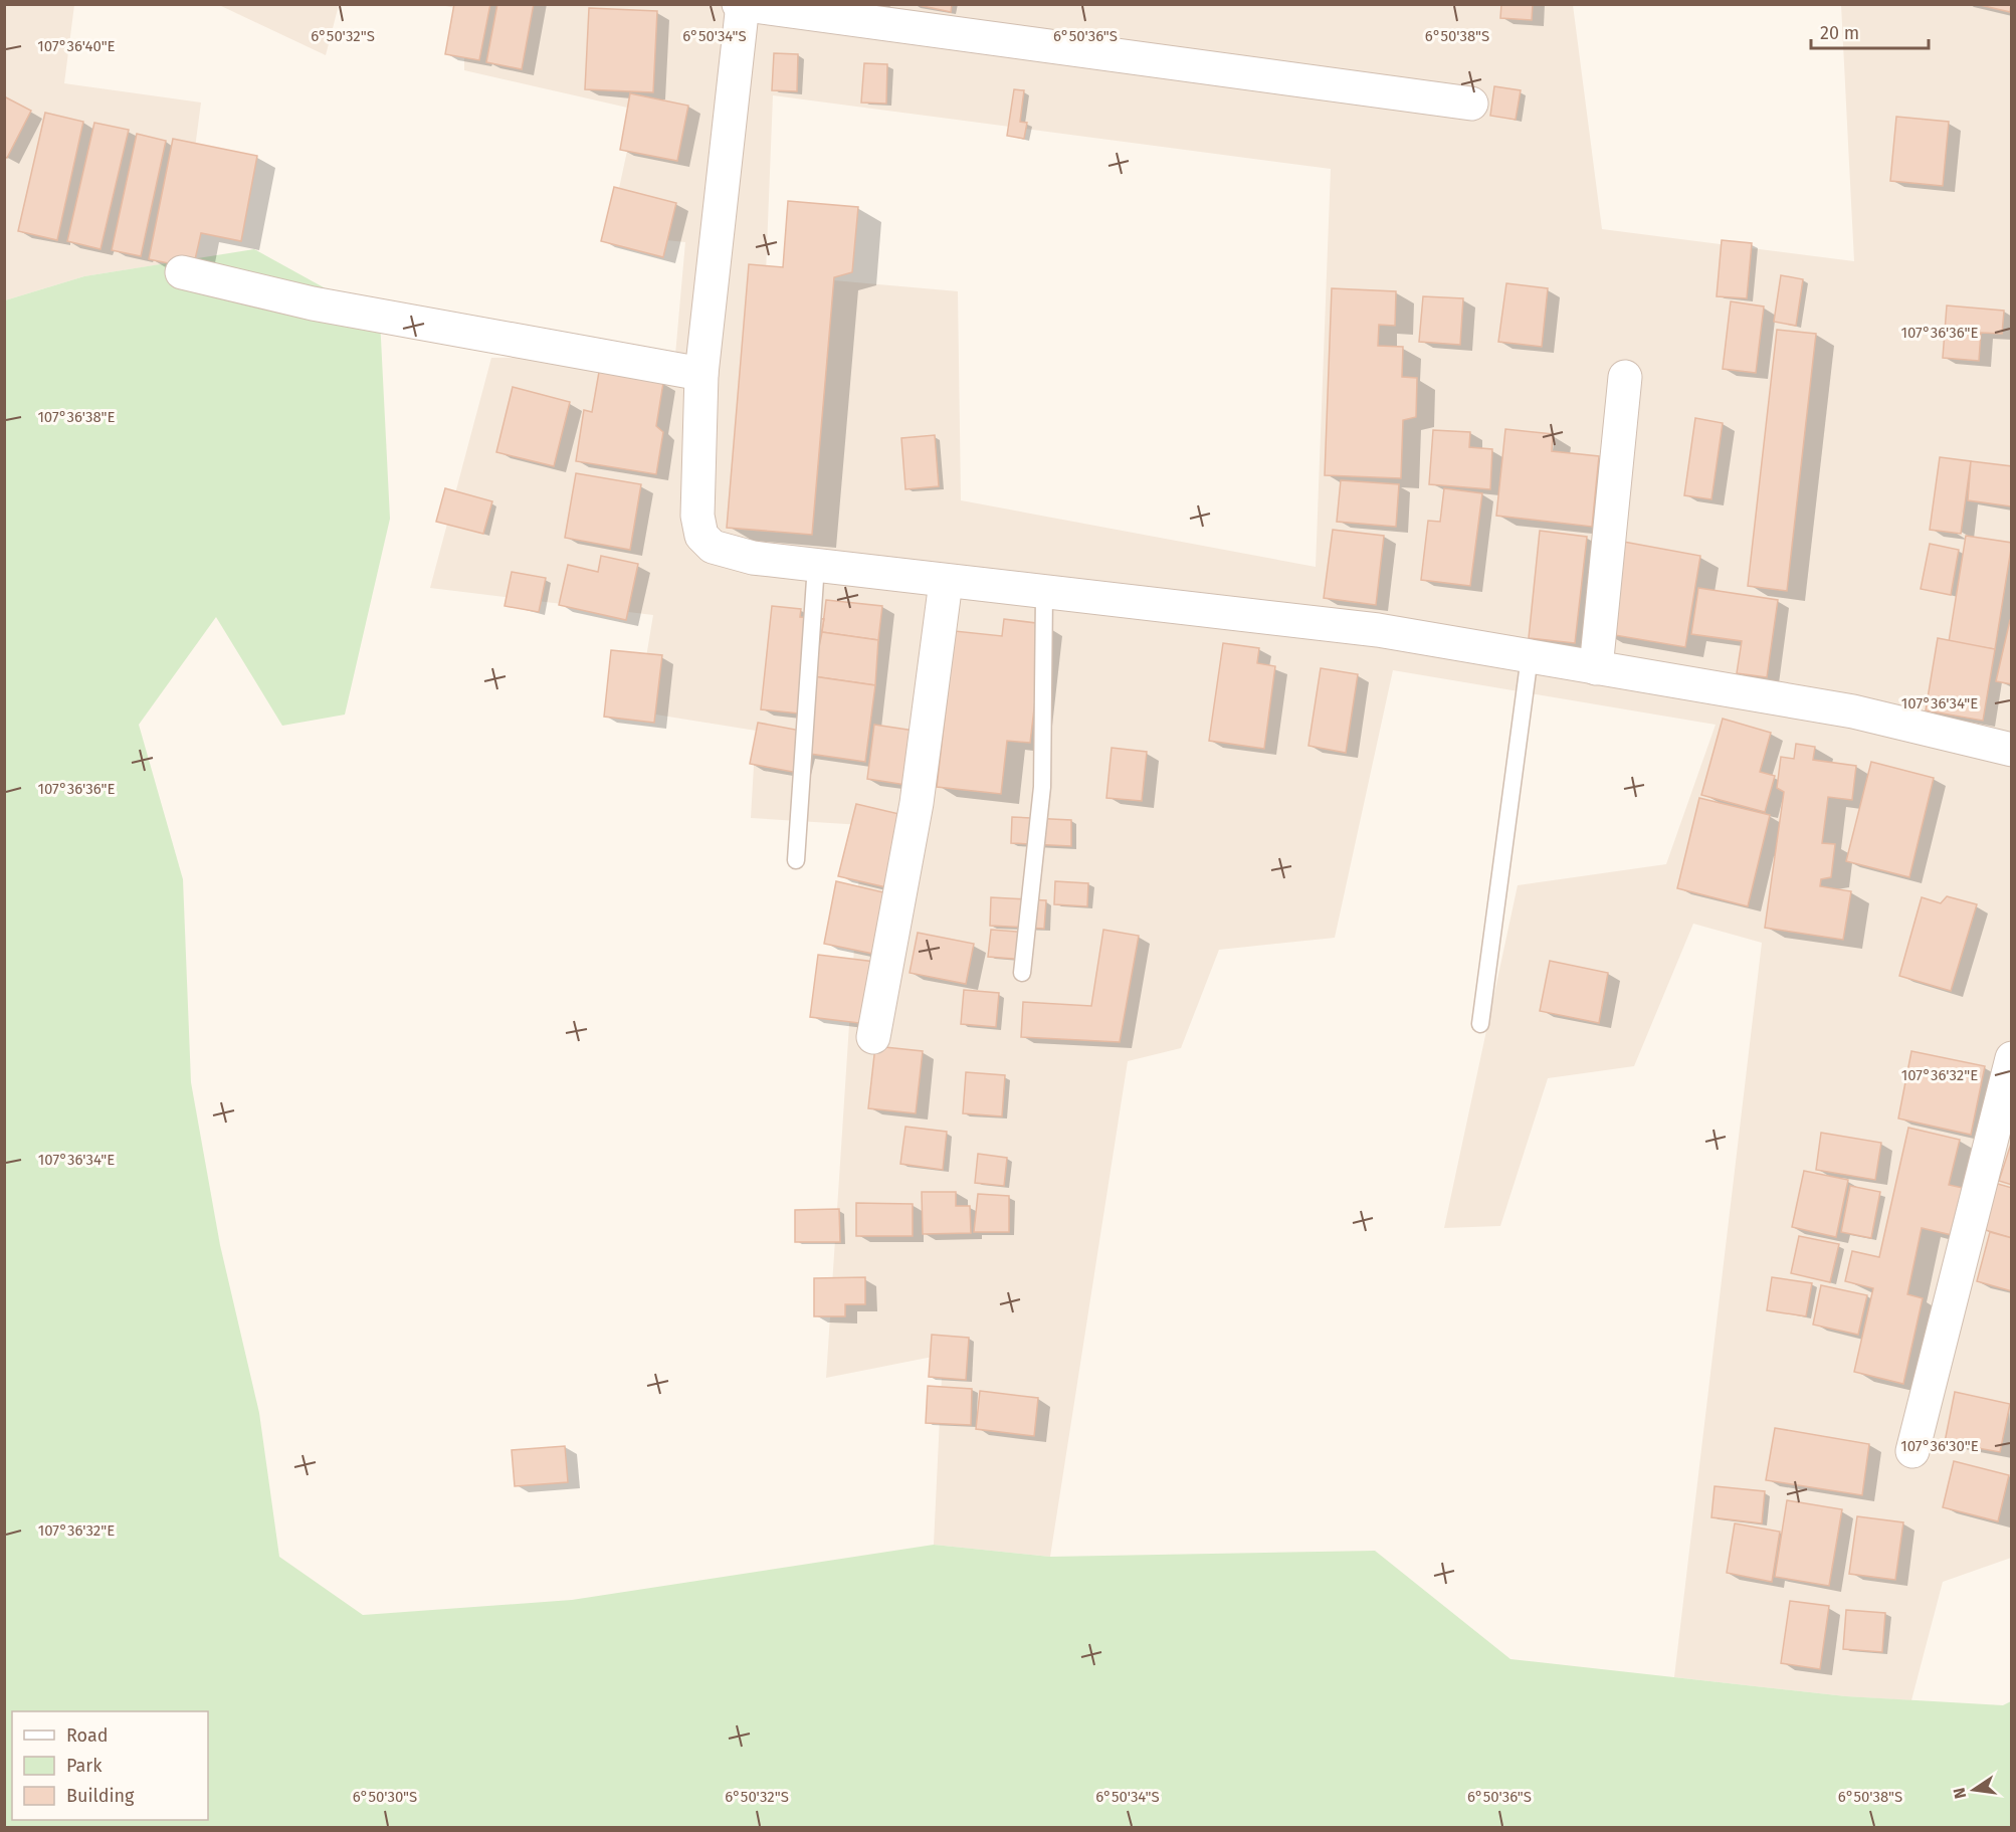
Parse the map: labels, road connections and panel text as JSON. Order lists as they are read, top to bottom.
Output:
{
  "legend": ["Road", "Park", "Building"],
  "scale_bar": "20 m",
  "north": "left",
  "coordinates": [
    "6°50'32\"S",
    "6°50'34\"S",
    "6°50'36\"S",
    "6°50'38\"S",
    "107°36'40\"E",
    "107°36'36\"E",
    "107°36'38\"E",
    "107°36'34\"E",
    "107°36'32\"E",
    "107°36'30\"E",
    "6°50'30\"S"
  ]
}
